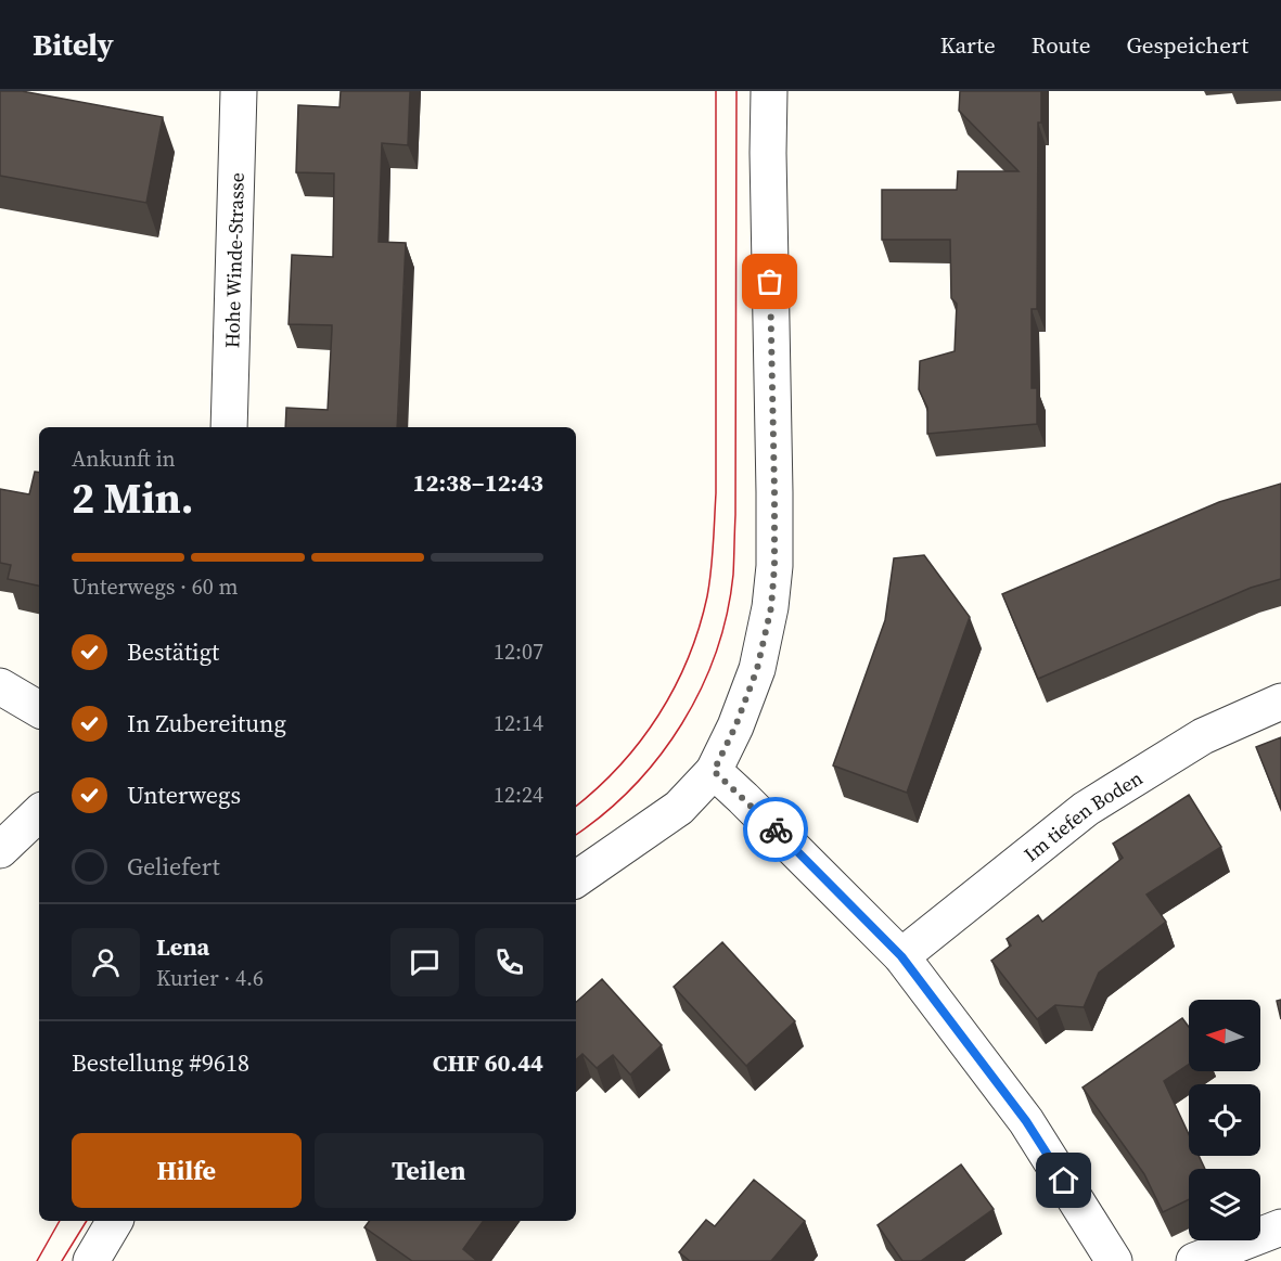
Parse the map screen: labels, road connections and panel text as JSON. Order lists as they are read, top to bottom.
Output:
{
  "streets": {
    "street": ["Hohe Winde-Strasse", "Im tiefen Boden"]
  },
  "north": "left",
  "page": {
    "header": "Bitely",
    "nav": ["Karte", "Route", "Gespeichert"],
    "heading": ["2 Min.", "Ankunft in", "12:38–12:43"],
    "panel": [
      "Lena",
      "Kurier · 4.6",
      "Bestellung #9618",
      "CHF 60.44"
    ],
    "bar": "Unterwegs · 60 m",
    "list": [
      ["Bestätigt", "12:07"],
      ["In Zubereitung", "12:14"],
      ["Unterwegs", "12:24"],
      "Geliefert"
    ],
    "buttons": ["Hilfe", "Teilen"]
  }
}
